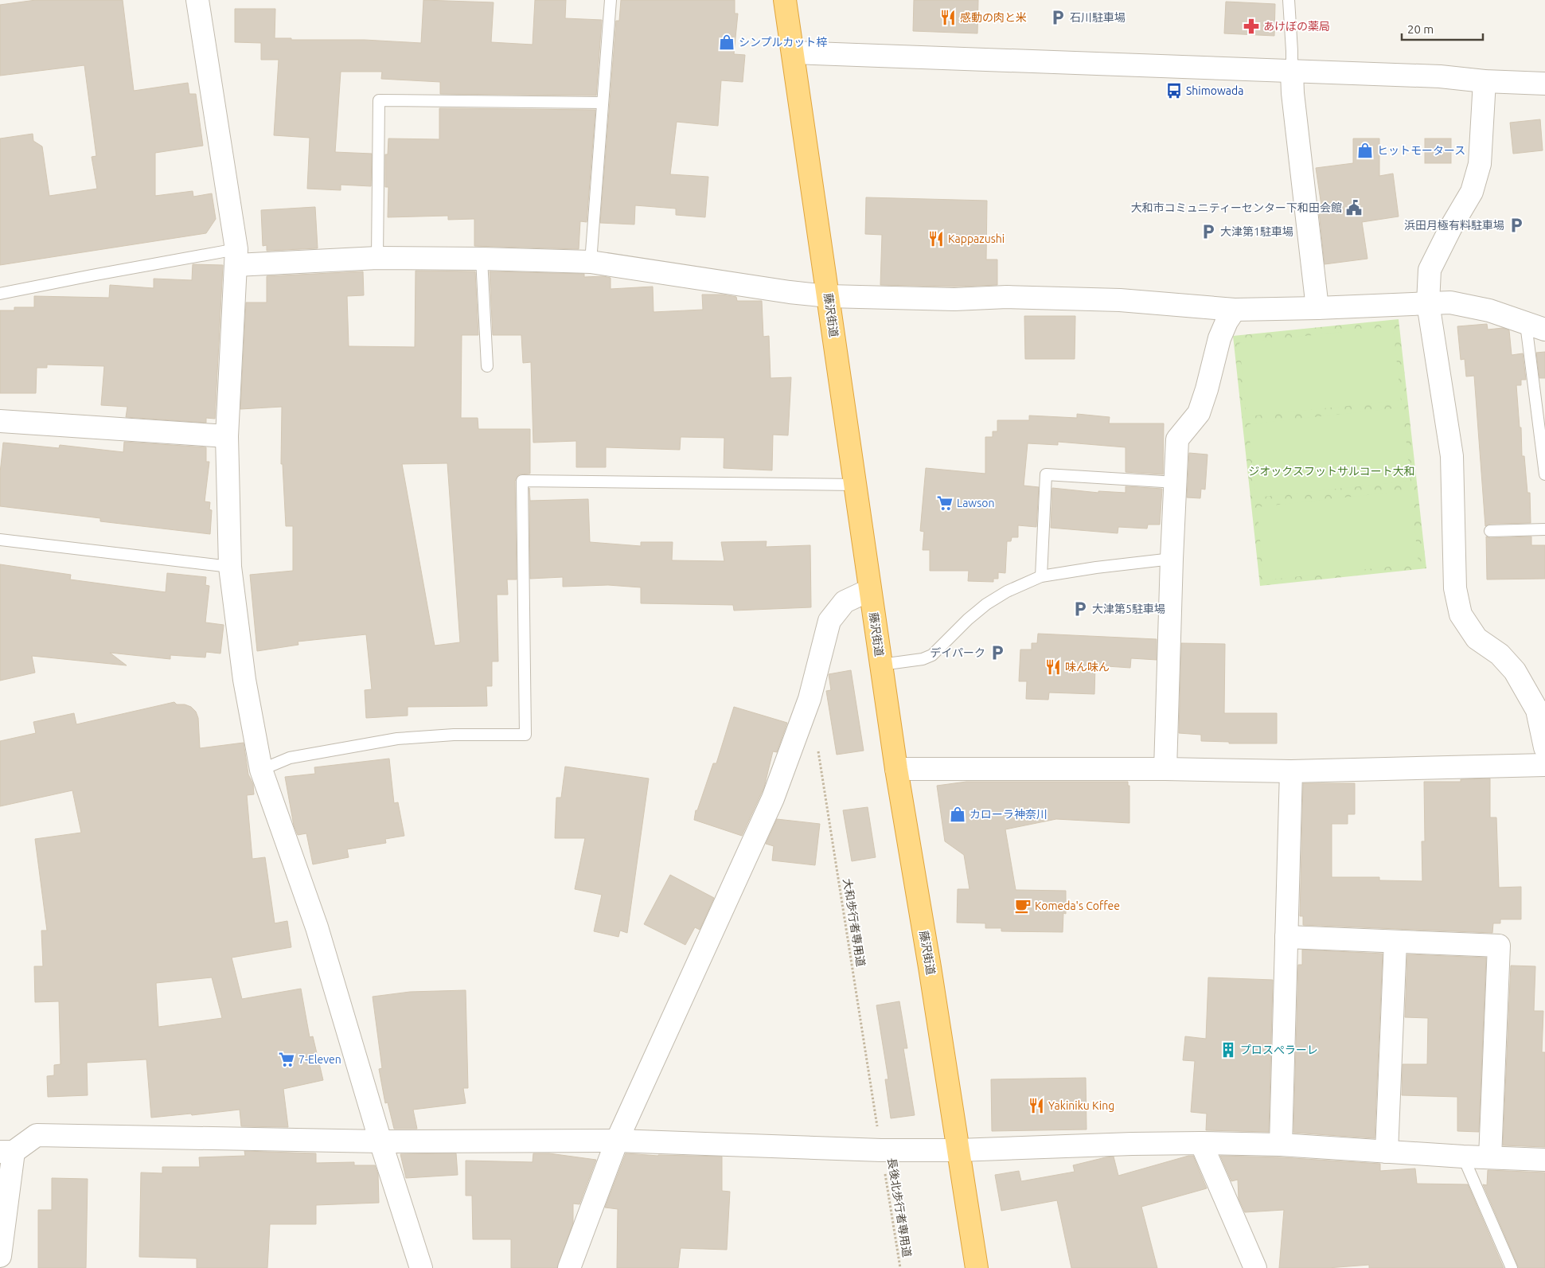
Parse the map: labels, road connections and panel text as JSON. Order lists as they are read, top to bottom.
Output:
{
  "streets": {
    "highway": ["藤沢街道"],
    "path": ["大和歩行者専用道", "長後北歩行者専用道"]
  },
  "crossings": [
    ["大和歩行者専用道", "長後北歩行者専用道"]
  ],
  "parks": ["ジオックスフットサルコート大和"],
  "places": {
    "restaurant": [
      "感動の肉と米",
      "Kappazushi",
      "味ん味ん",
      "Yakiniku King"
    ],
    "parking": [
      "石川駐車場",
      "浜田月極有料駐車場",
      "大津第1駐車場",
      "大津第5駐車場",
      "デイパーク"
    ],
    "pharmacy": ["あけぼの薬局"],
    "shop": ["シンプルカット梓", "ヒットモータース", "カローラ神奈川"],
    "bus stop": ["Shimowada"],
    "public building": ["大和市コミュニティーセンター下和田会館"],
    "supermarket": ["Lawson", "7-Eleven"],
    "cafe": ["Komeda's Coffee"],
    "building": ["プロスぺラーレ"]
  },
  "scale_bar": "20 m"
}
